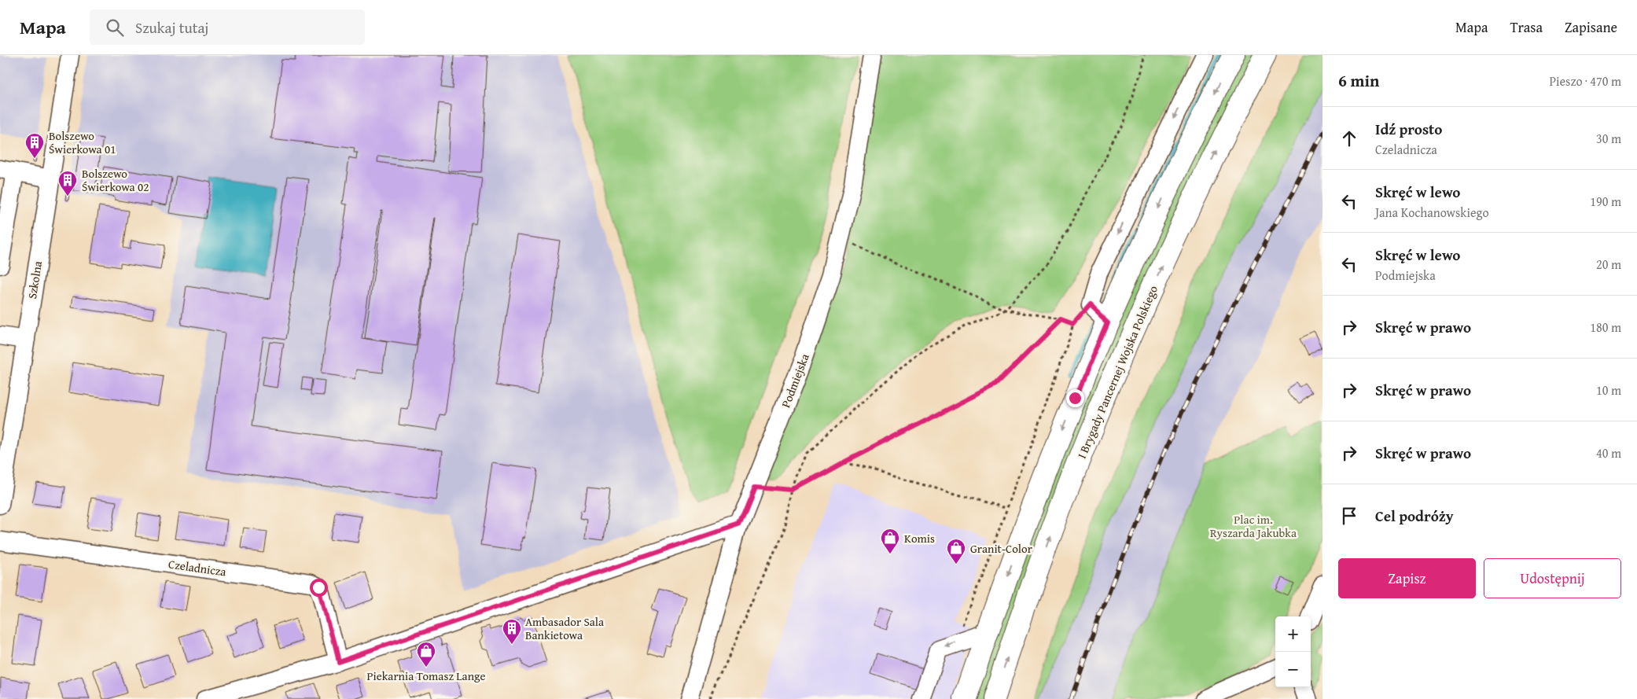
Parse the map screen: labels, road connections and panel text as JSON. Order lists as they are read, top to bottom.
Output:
{
  "streets": {
    "main road": ["I Brygady Pancernej Wojska Polskiego"],
    "street": ["Szkolna", "Podmiejska", "Czeladnicza"]
  },
  "parks": ["Plac im. Ryszarda Jakubka"],
  "places": {
    "building": ["Bolszewo Świerkowa 01", "Bolszewo Świerkowa 02", "Ambasador Sala Bankietowa"],
    "shop": ["Komis", "Granit-Color", "Piekarnia Tomasz Lange"]
  },
  "page": {
    "header": "Mapa",
    "search": "Szukaj tutaj",
    "nav": ["Mapa", "Trasa", "Zapisane"],
    "heading": ["6 min", "Pieszo · 470 m"],
    "list": [
      ["Idź prosto", "Czeladnicza", "30 m"],
      ["Skręć w lewo", "Jana Kochanowskiego", "190 m"],
      ["Skręć w lewo", "Podmiejska", "20 m"],
      ["Skręć w prawo", "180 m"],
      ["Skręć w prawo", "10 m"],
      ["Skręć w prawo", "40 m"],
      "Cel podróży"
    ],
    "buttons": ["Zapisz", "Udostępnij"],
    "map_buttons": ["+", "−"]
  }
}
